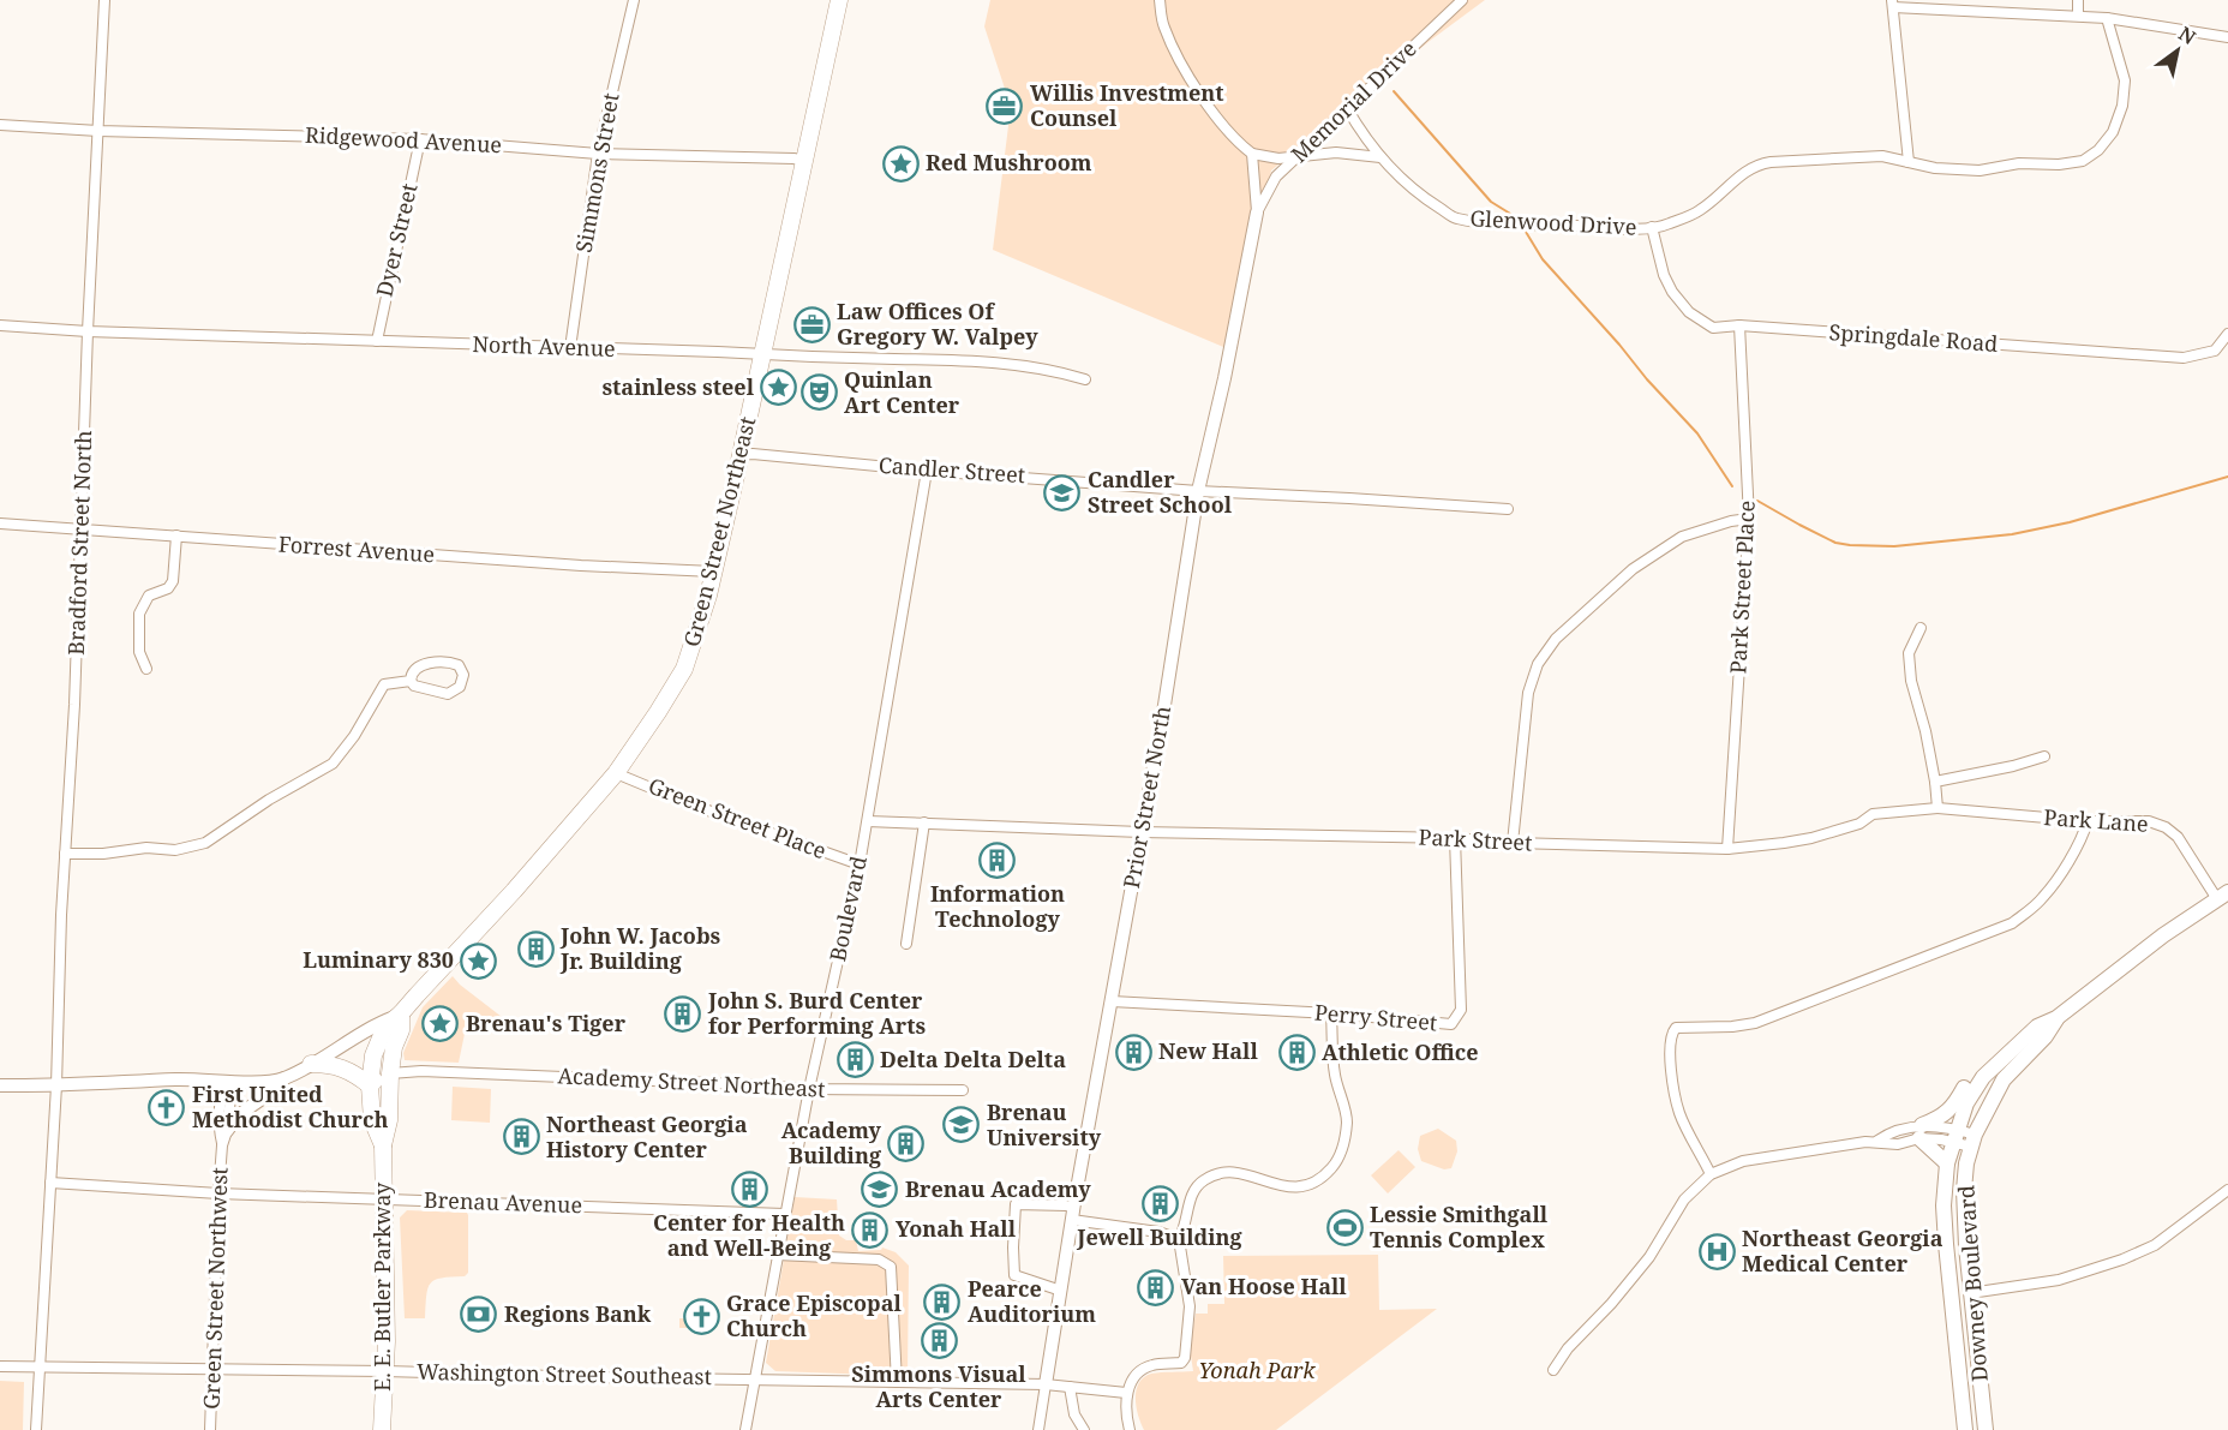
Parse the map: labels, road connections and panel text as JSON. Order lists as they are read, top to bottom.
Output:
{
  "streets": {
    "highway": ["Green Street Northeast", "E. E. Butler Parkway"],
    "main road": ["Downey Boulevard"],
    "street": [
      "Memorial Drive",
      "Ridgewood Avenue",
      "Simmons Street",
      "Glenwood Drive",
      "Dyer Street",
      "Springdale Road",
      "North Avenue",
      "Candler Street",
      "Bradford Street North",
      "Forrest Avenue",
      "Park Street Place",
      "Prior Street North",
      "Green Street Place",
      "Park Lane",
      "Park Street",
      "Boulevard",
      "Perry Street",
      "Academy Street Northeast",
      "Brenau Avenue",
      "Green Street Northwest",
      "Washington Street Southeast"
    ]
  },
  "crossings": [
    ["Memorial Drive", "Glenwood Drive"],
    ["Memorial Drive", "Prior Street North"],
    ["Ridgewood Avenue", "Simmons Street"],
    ["Ridgewood Avenue", "Dyer Street"],
    ["Ridgewood Avenue", "Green Street Northeast"],
    ["Ridgewood Avenue", "Bradford Street North"],
    ["Simmons Street", "North Avenue"],
    ["Glenwood Drive", "Springdale Road"],
    ["Dyer Street", "North Avenue"],
    ["Springdale Road", "Park Street Place"],
    ["North Avenue", "Green Street Northeast"],
    ["North Avenue", "Bradford Street North"],
    ["Candler Street", "Green Street Northeast"],
    ["Candler Street", "Prior Street North"],
    ["Candler Street", "Boulevard"],
    ["Green Street Northeast", "Forrest Avenue"],
    ["Green Street Northeast", "Green Street Place"],
    ["Green Street Northeast", "E. E. Butler Parkway"],
    ["Bradford Street North", "Forrest Avenue"],
    ["Bradford Street North", "Brenau Avenue"],
    ["Bradford Street North", "Washington Street Southeast"],
    ["Park Street Place", "Park Street"],
    ["Prior Street North", "Park Street"],
    ["Prior Street North", "Perry Street"],
    ["Prior Street North", "Washington Street Southeast"],
    ["Green Street Place", "Boulevard"],
    ["Park Lane", "Park Street"],
    ["Park Street", "Boulevard"],
    ["Park Street", "Perry Street"],
    ["Boulevard", "Academy Street Northeast"],
    ["Boulevard", "Brenau Avenue"],
    ["Boulevard", "Washington Street Southeast"],
    ["Academy Street Northeast", "E. E. Butler Parkway"],
    ["Brenau Avenue", "E. E. Butler Parkway"],
    ["Brenau Avenue", "Green Street Northwest"],
    ["E. E. Butler Parkway", "Washington Street Southeast"],
    ["Green Street Northwest", "Washington Street Southeast"]
  ],
  "parks": ["Yonah Park"],
  "places": {
    "office": ["Willis Investment Counsel", "Law Offices Of Gregory W. Valpey"],
    "place": [
      "Red Mushroom",
      "stainless steel",
      "Luminary 830",
      "Brenau's Tiger"
    ],
    "theatre": ["Quinlan Art Center"],
    "school or university": ["Candler Street School", "Brenau University", "Brenau Academy"],
    "building": [
      "Information Technology",
      "John W. Jacobs Jr. Building",
      "John S. Burd Center for Performing Arts",
      "New Hall",
      "Athletic Office",
      "Delta Delta Delta",
      "Northeast Georgia History Center",
      "Academy Building",
      "Center for Health and Well-Being",
      "Jewell Building",
      "Yonah Hall",
      "Van Hoose Hall",
      "Pearce Auditorium",
      "Simmons Visual Arts Center"
    ],
    "church": ["First United Methodist Church", "Grace Episcopal Church"],
    "sports": ["Lessie Smithgall Tennis Complex"],
    "hospital": ["Northeast Georgia Medical Center"],
    "bank": ["Regions Bank"]
  },
  "north": "top right"
}
